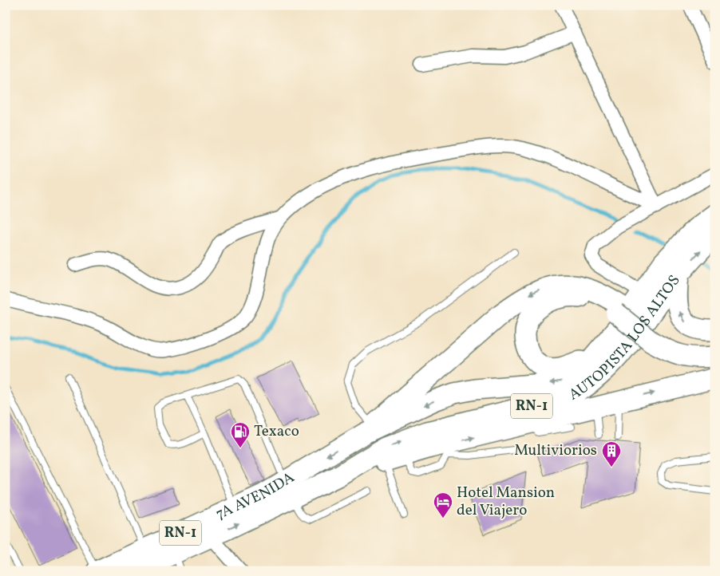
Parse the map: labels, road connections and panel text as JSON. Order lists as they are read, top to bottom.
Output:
{
  "streets": {
    "main road": ["AUTOPISTA LOS ALTOS", "RN-1", "7A AVENIDA"]
  },
  "crossings": [
    ["AUTOPISTA LOS ALTOS", "7A AVENIDA"]
  ],
  "places": {
    "fuel station": ["Texaco"],
    "building": ["Multiviorios"],
    "hotel": ["Hotel Mansion del Viajero"]
  }
}
